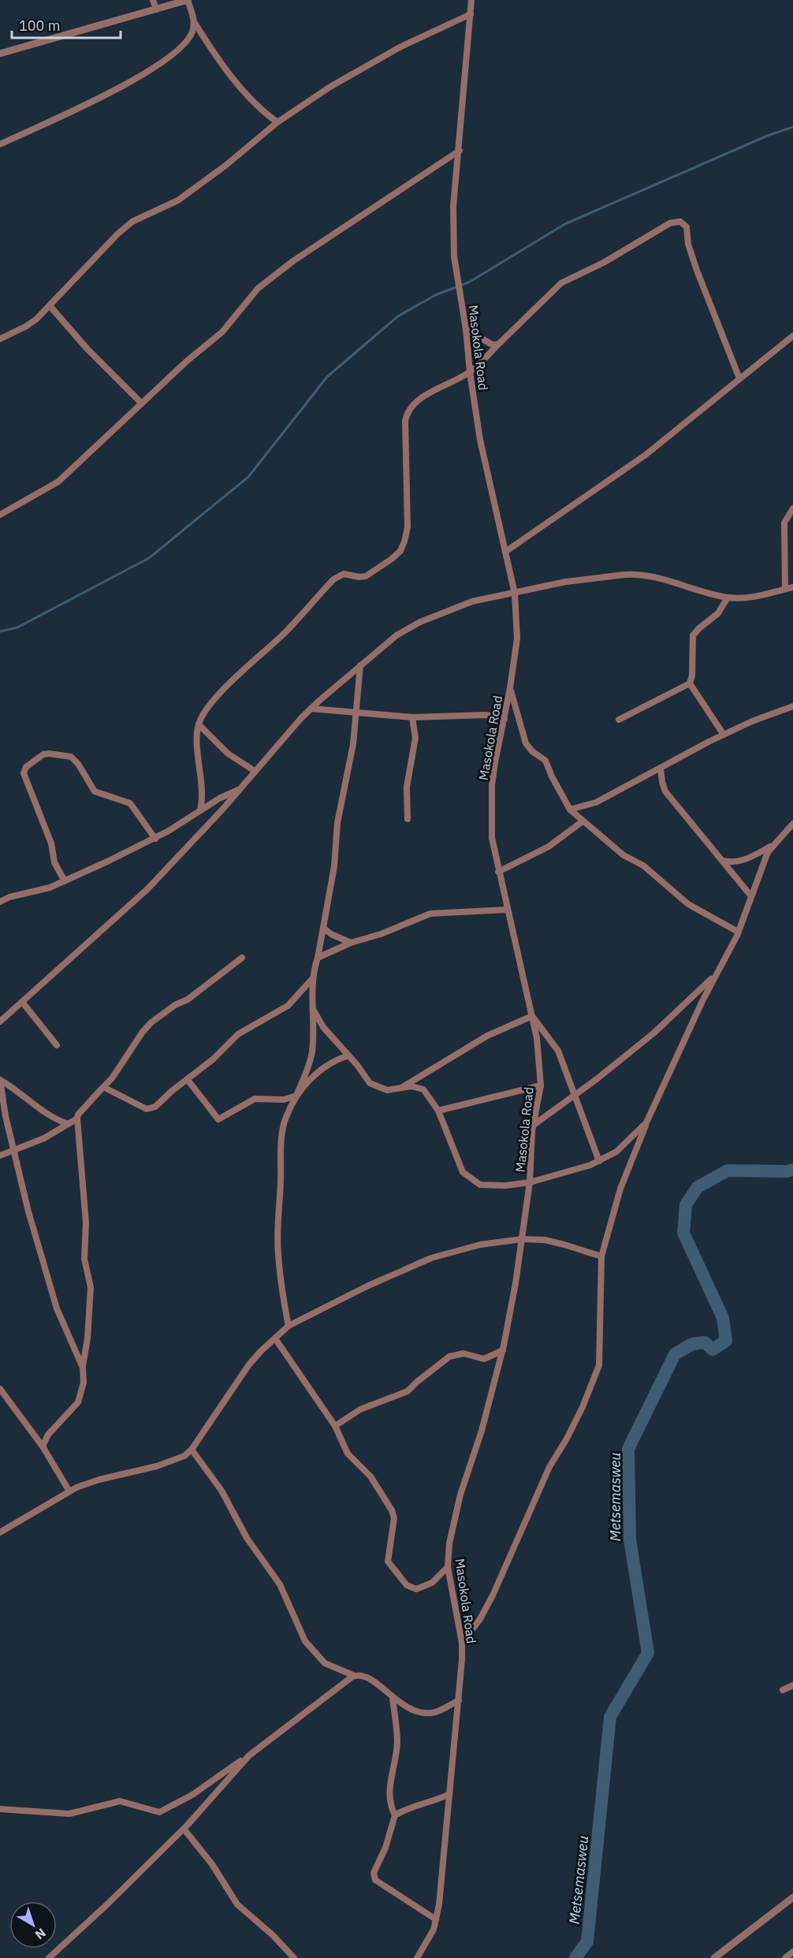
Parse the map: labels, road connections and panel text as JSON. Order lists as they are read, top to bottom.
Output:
{
  "streets": {
    "street": ["Masokola Road"]
  },
  "water": ["Metsemasweu"],
  "scale_bar": "100 m",
  "north": "bottom right"
}
